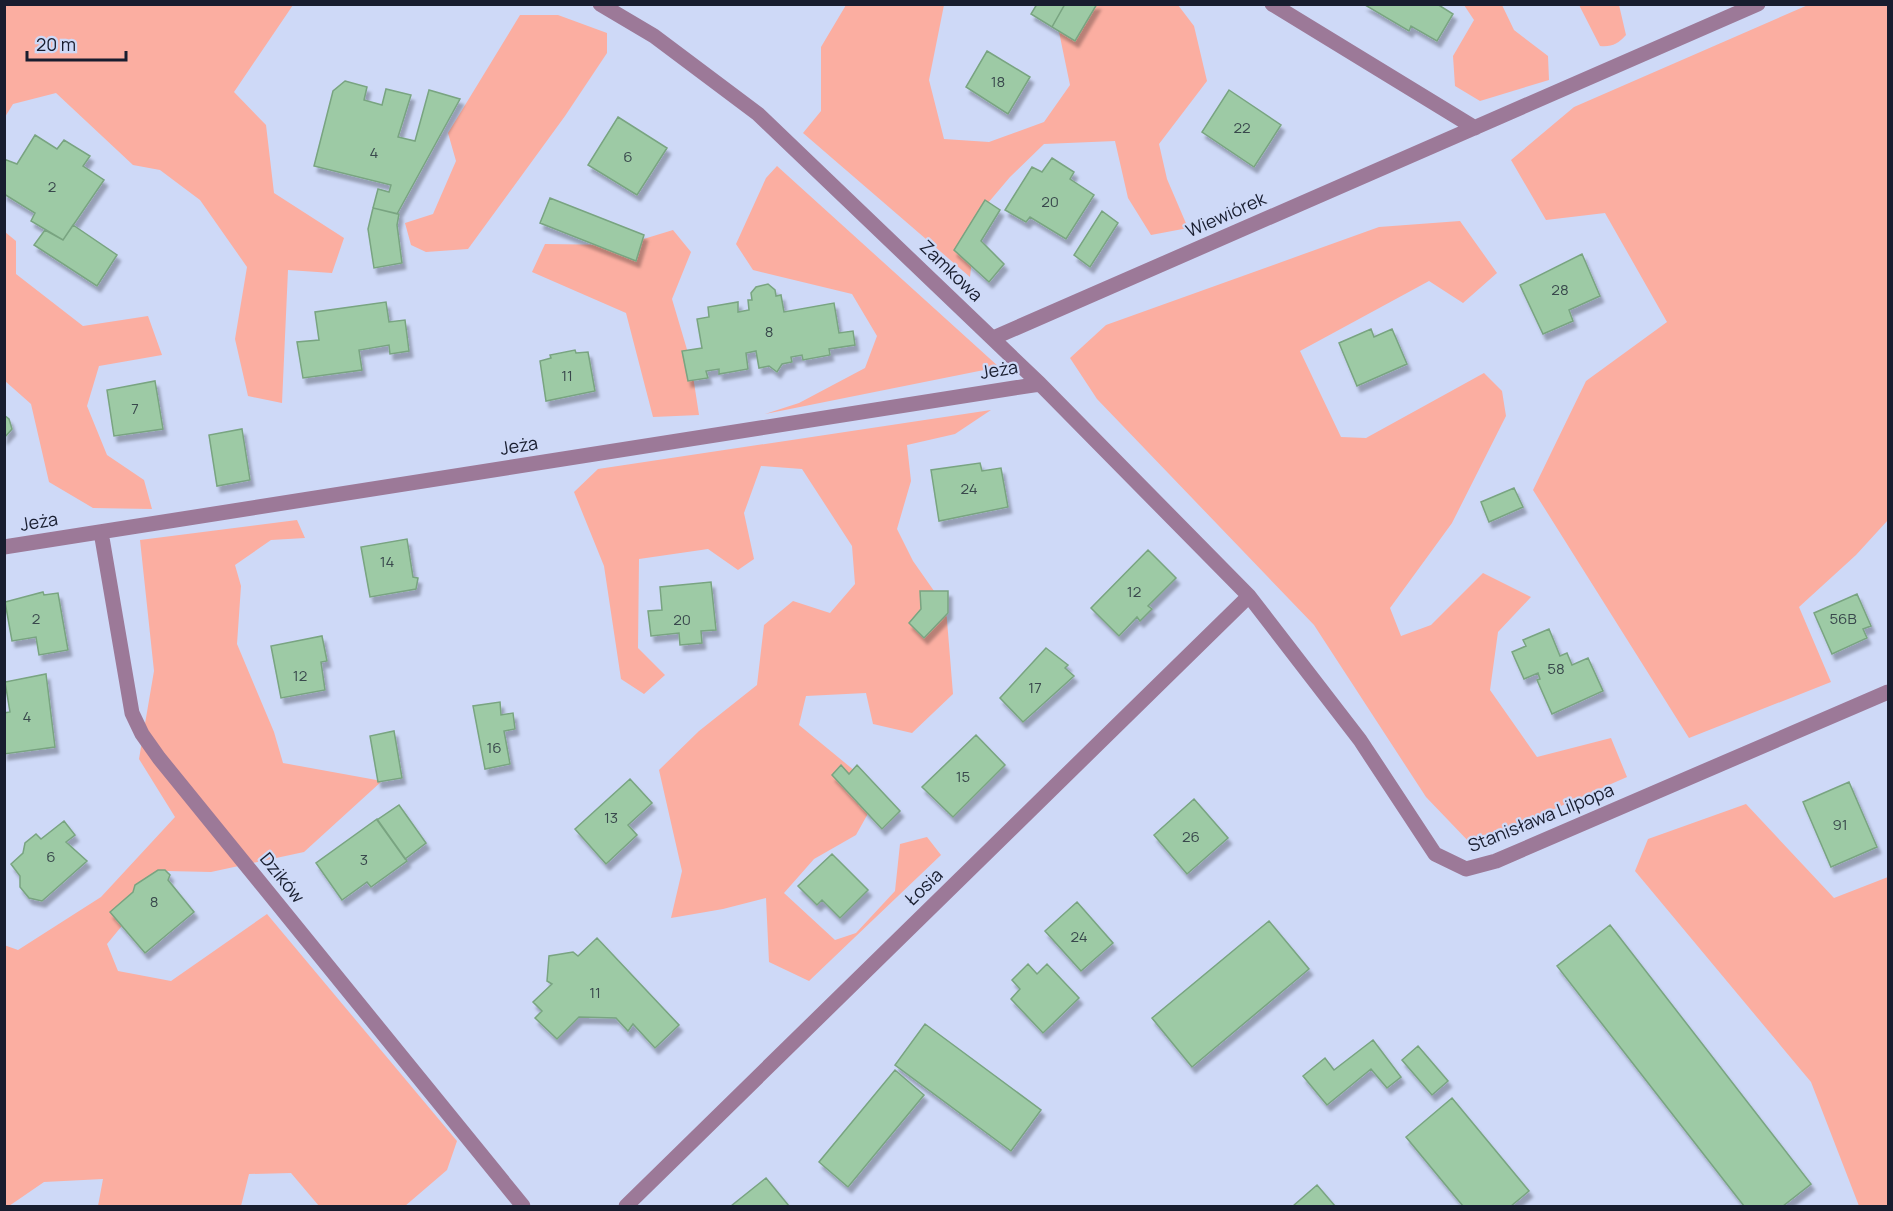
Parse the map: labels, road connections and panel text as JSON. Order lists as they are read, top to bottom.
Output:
{
  "streets": {
    "street": [
      "Wiewiórek",
      "Zamkowa",
      "Jeża",
      "Stanisława Lilpopa",
      "Dzików",
      "Łosia"
    ]
  },
  "crossings": [
    ["Wiewiórek", "Zamkowa"],
    ["Zamkowa", "Jeża"],
    ["Zamkowa", "Stanisława Lilpopa"],
    ["Zamkowa", "Łosia"],
    ["Jeża", "Dzików"],
    ["Stanisława Lilpopa", "Łosia"]
  ],
  "house_numbers": [
    "18",
    "22",
    "4",
    "6",
    "2",
    "20",
    "28",
    "8",
    "11",
    "7",
    "24",
    "14",
    "12",
    "2",
    "56B",
    "20",
    "58",
    "12",
    "17",
    "4",
    "16",
    "15",
    "13",
    "91",
    "26",
    "6",
    "3",
    "8",
    "24",
    "11"
  ],
  "scale_bar": "20 m"
}
